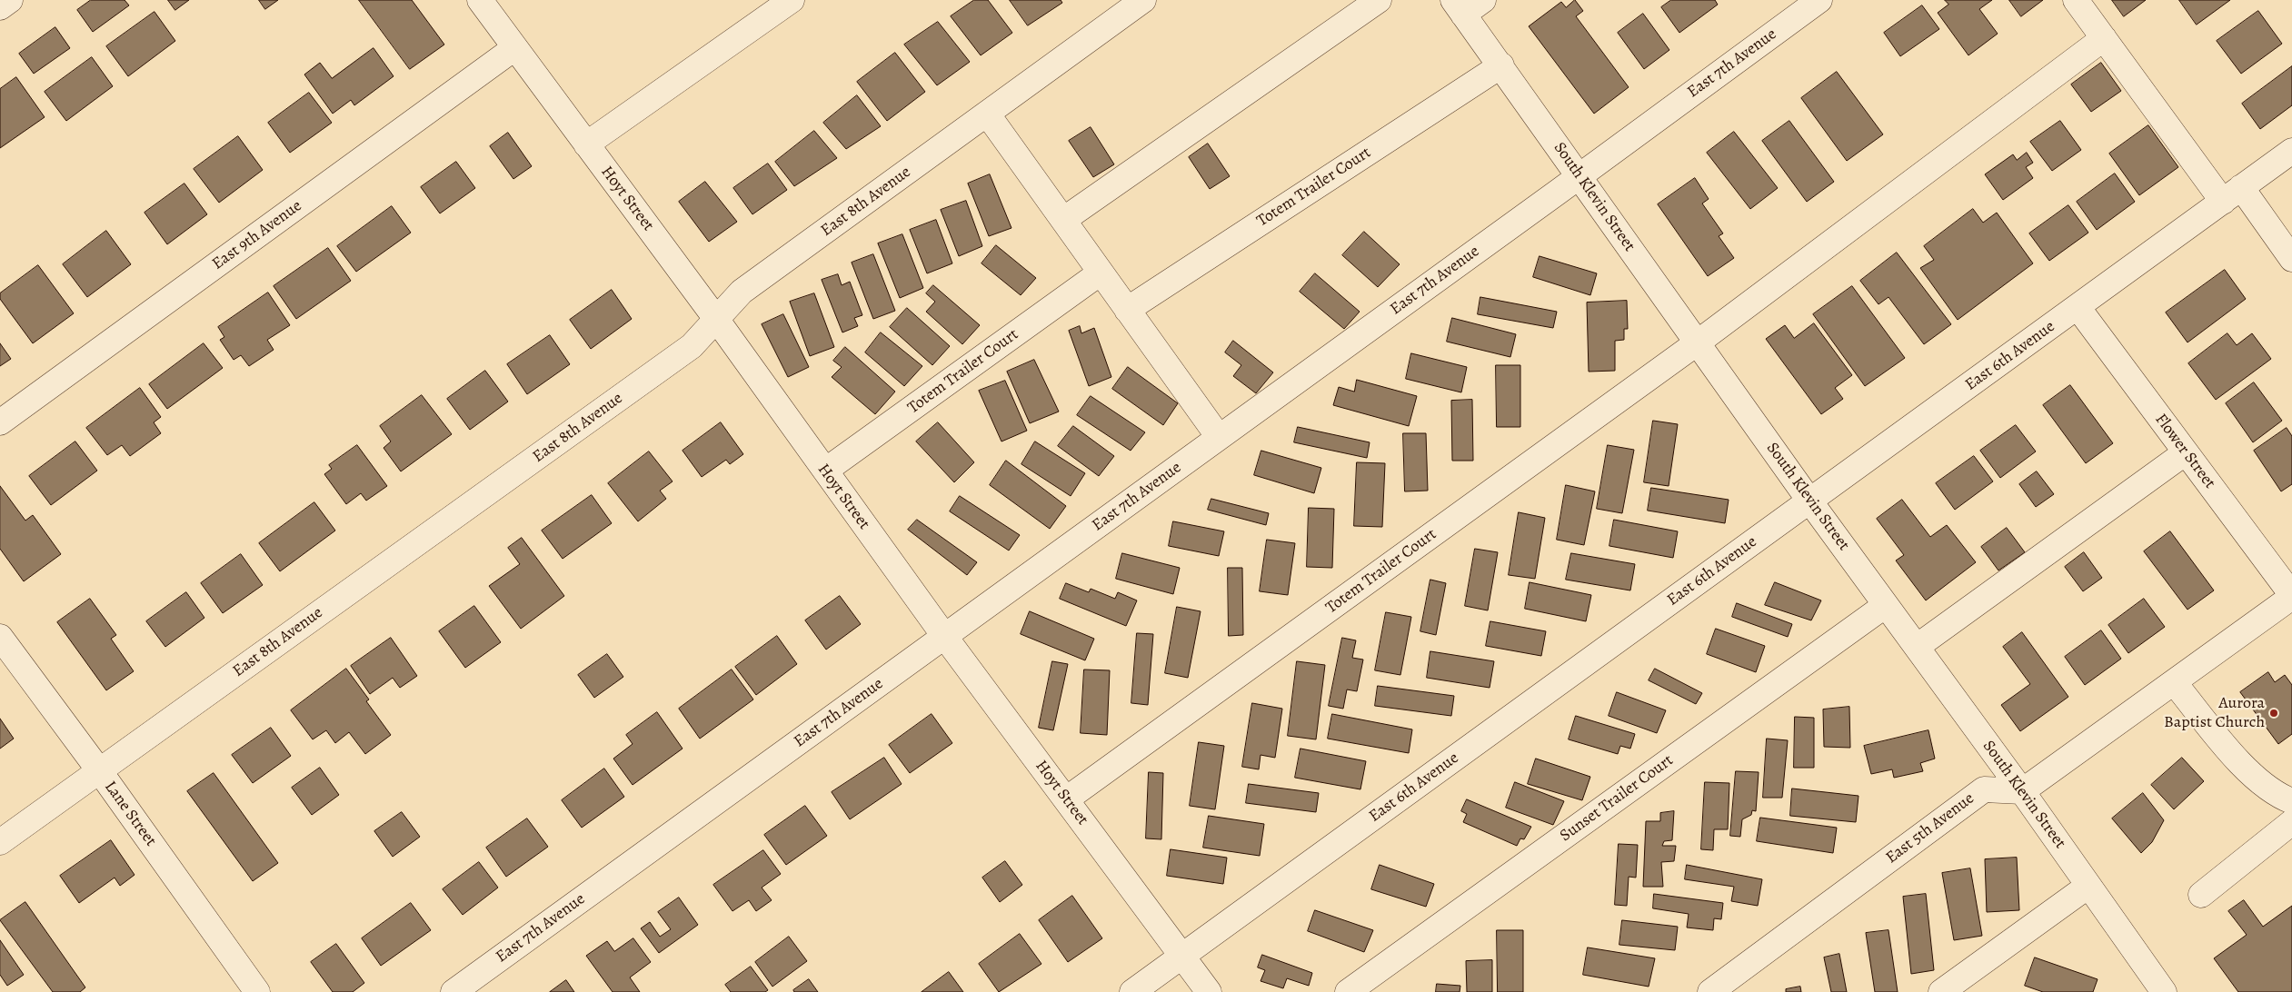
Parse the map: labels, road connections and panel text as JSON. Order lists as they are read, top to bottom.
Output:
{
  "streets": {
    "street": [
      "East 7th Avenue",
      "Totem Trailer Court",
      "South Klevin Street",
      "Hoyt Street",
      "East 8th Avenue",
      "East 9th Avenue",
      "East 6th Avenue",
      "Flower Street",
      "Sunset Trailer Court",
      "Lane Street",
      "East 5th Avenue"
    ]
  },
  "crossings": [
    ["East 7th Avenue", "South Klevin Street"],
    ["East 7th Avenue", "Hoyt Street"],
    ["Totem Trailer Court", "South Klevin Street"],
    ["Totem Trailer Court", "Hoyt Street"],
    ["South Klevin Street", "East 6th Avenue"],
    ["South Klevin Street", "Sunset Trailer Court"],
    ["South Klevin Street", "East 5th Avenue"],
    ["Hoyt Street", "East 8th Avenue"],
    ["Hoyt Street", "East 9th Avenue"],
    ["Hoyt Street", "East 6th Avenue"],
    ["East 8th Avenue", "Lane Street"],
    ["East 6th Avenue", "Flower Street"]
  ],
  "places": ["Aurora Baptist Church"]
}
